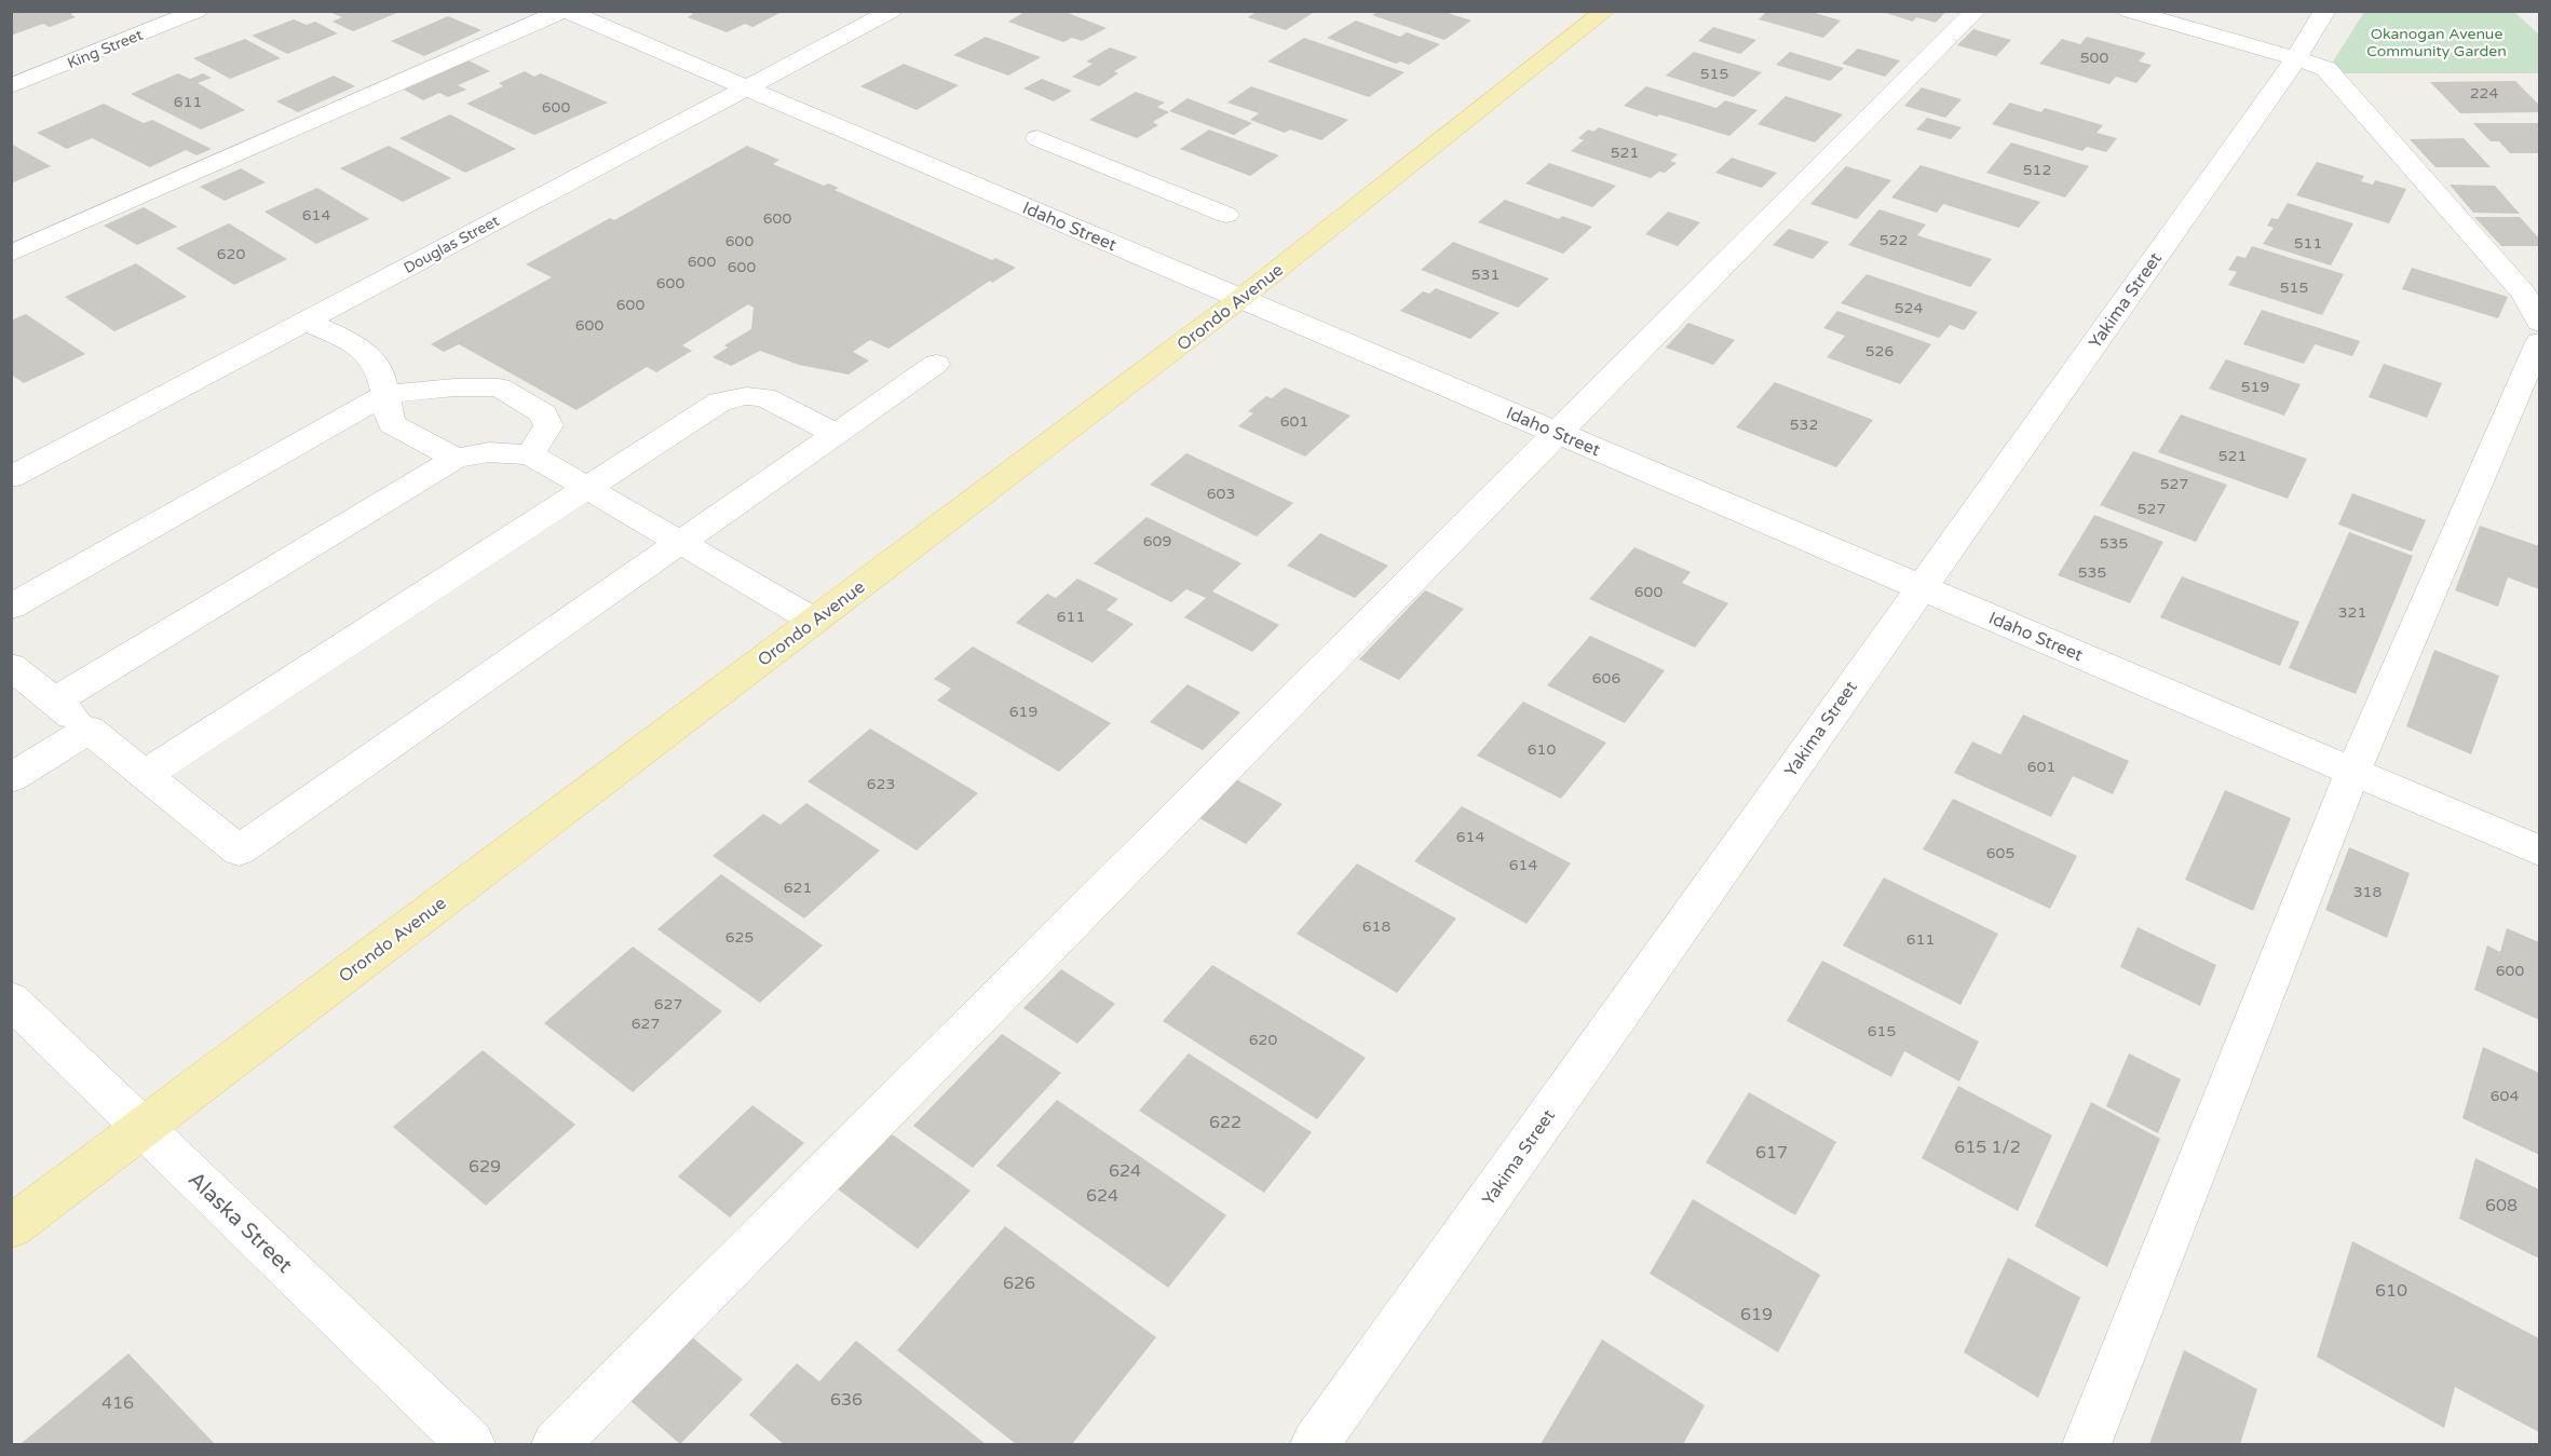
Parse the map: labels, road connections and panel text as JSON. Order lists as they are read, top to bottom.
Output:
{
  "streets": {
    "main road": ["Orondo Avenue"],
    "street": [
      "King Street",
      "Idaho Street",
      "Douglas Street",
      "Yakima Street",
      "Alaska Street"
    ]
  },
  "crossings": [
    ["Idaho Street", "Douglas Street"],
    ["Idaho Street", "Yakima Street"],
    ["Idaho Street", "Orondo Avenue"],
    ["Orondo Avenue", "Alaska Street"]
  ],
  "parks": ["Okanogan Avenue Community Garden"],
  "house_numbers": [
    "500",
    "515",
    "224",
    "611",
    "600",
    "521",
    "512",
    "614",
    "600",
    "522",
    "600",
    "511",
    "620",
    "600",
    "600",
    "531",
    "600",
    "515",
    "600",
    "524",
    "600",
    "526",
    "519",
    "601",
    "532",
    "521",
    "527",
    "603",
    "527",
    "609",
    "535",
    "535",
    "600",
    "321",
    "611",
    "606",
    "619",
    "610",
    "601",
    "623",
    "614",
    "605",
    "614",
    "621",
    "318",
    "618",
    "625",
    "611",
    "600",
    "627",
    "627",
    "615",
    "620",
    "604",
    "622",
    "615 1/2",
    "617",
    "629",
    "624",
    "624",
    "608",
    "626",
    "610",
    "619",
    "636",
    "416"
  ]
}
